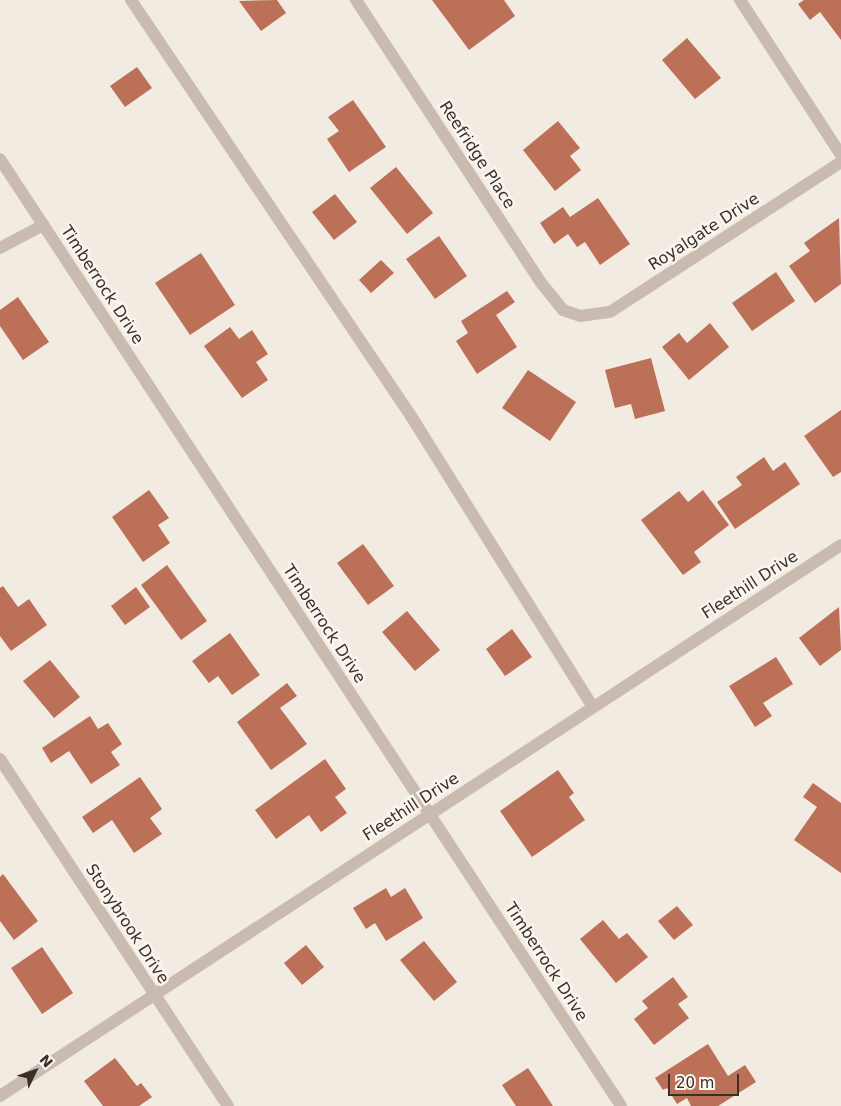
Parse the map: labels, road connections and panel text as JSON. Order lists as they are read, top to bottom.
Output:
{
  "streets": {
    "street": [
      "Reefridge Place",
      "Royalgate Drive",
      "Timberrock Drive",
      "Fleethill Drive",
      "Stonybrook Drive"
    ]
  },
  "crossings": [
    ["Reefridge Place", "Royalgate Drive"],
    ["Timberrock Drive", "Fleethill Drive"],
    ["Fleethill Drive", "Stonybrook Drive"]
  ],
  "scale_bar": "20 m",
  "north": "top right"
}
